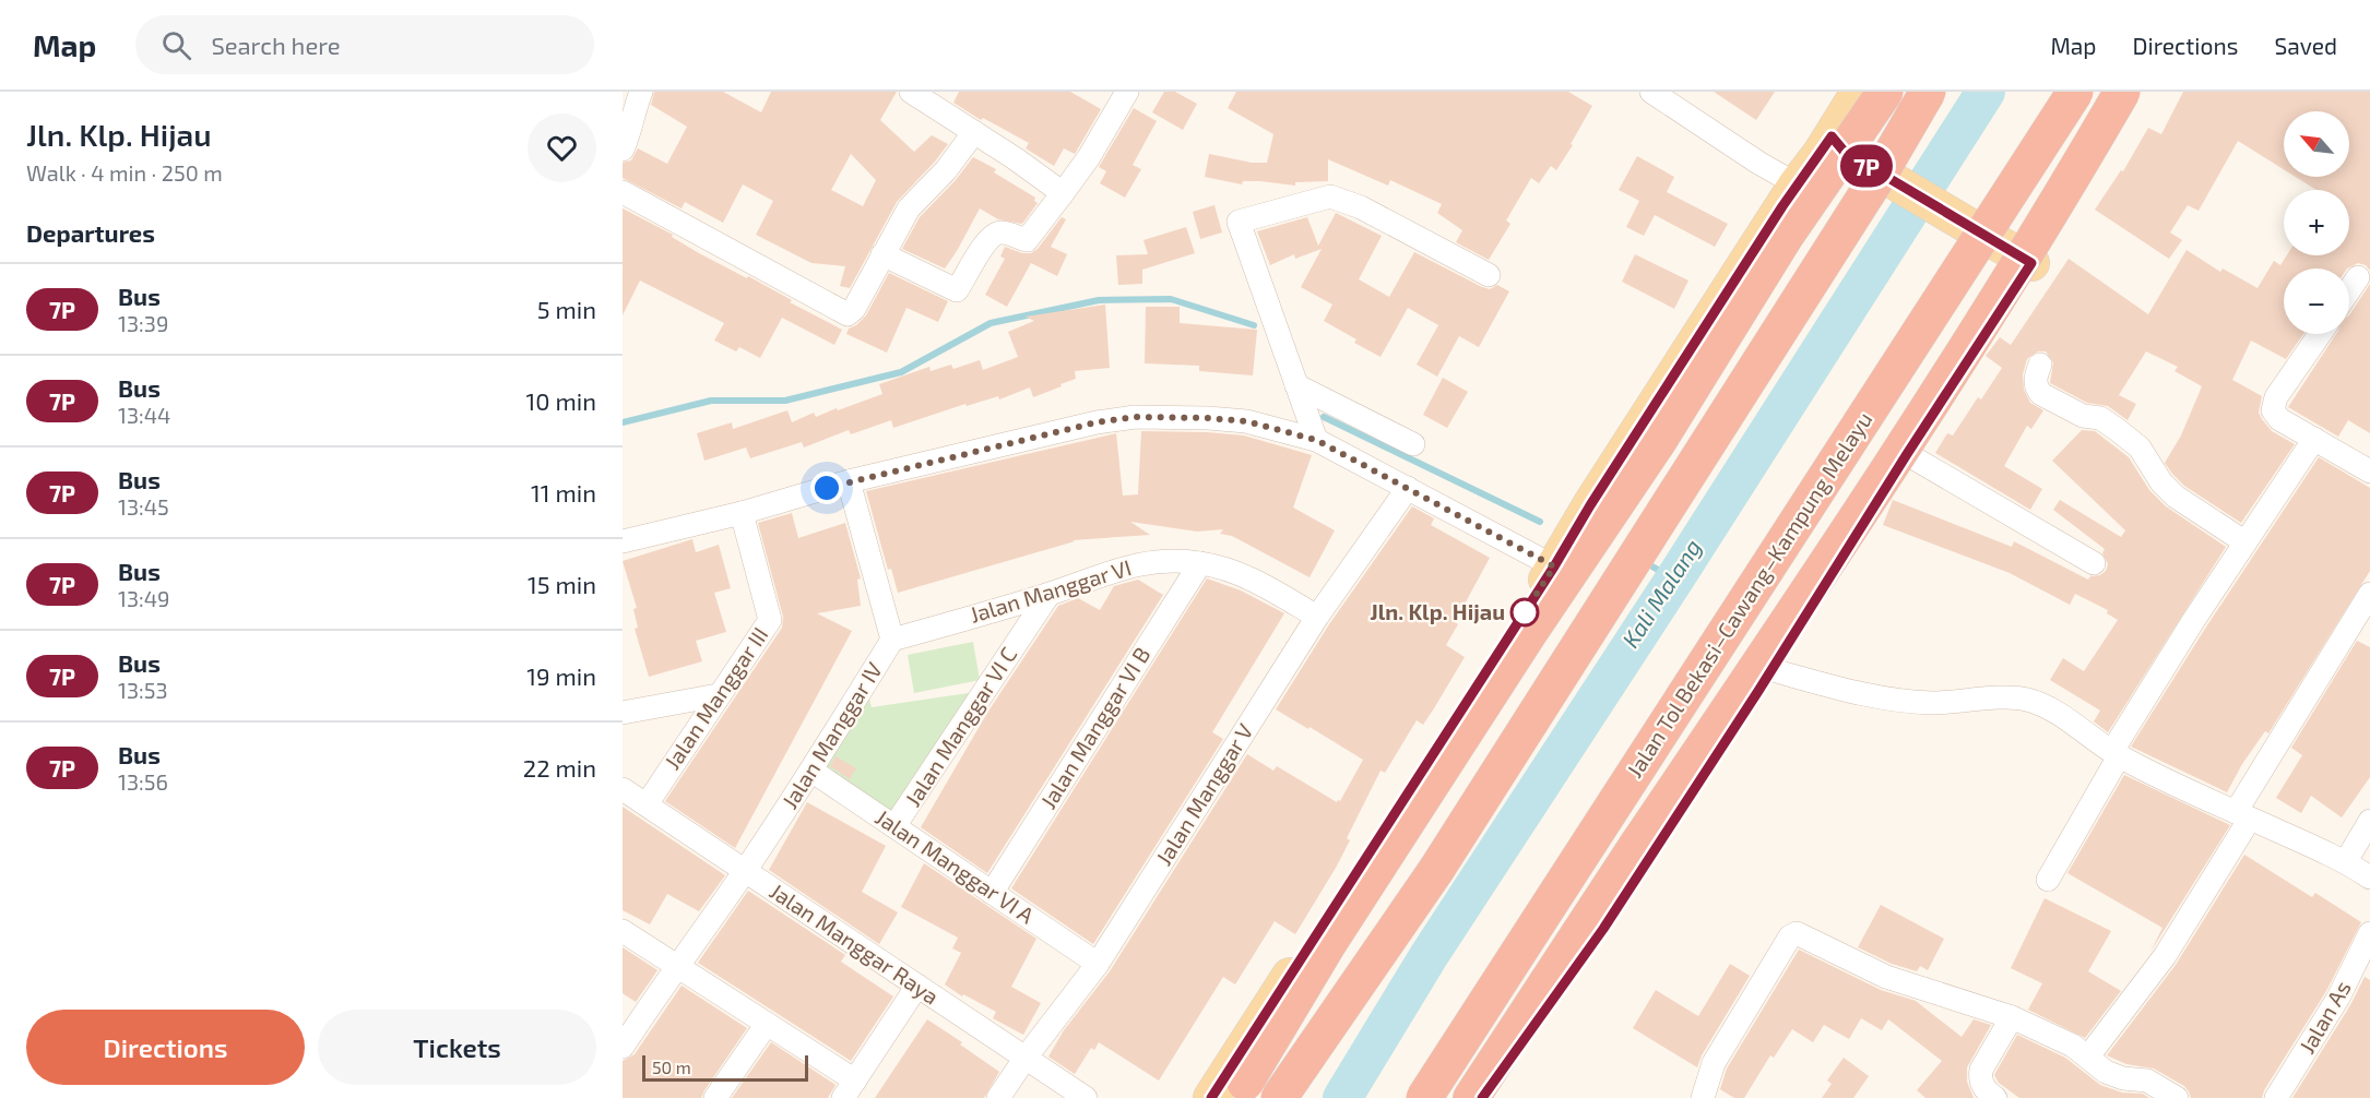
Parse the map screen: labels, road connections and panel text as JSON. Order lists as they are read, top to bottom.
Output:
{
  "streets": {
    "highway": ["Jalan Tol Bekasi–Cawang–Kampung Melayu"],
    "street": [
      "Jalan Manggar VI",
      "Jalan Manggar III",
      "Jalan Manggar VI C",
      "Jalan Manggar VI B",
      "Jalan Manggar IV",
      "Jalan Manggar V",
      "Jalan Manggar VI A",
      "Jalan Manggar Raya",
      "Jalan As"
    ]
  },
  "crossings": [
    ["Jalan Manggar VI", "Jalan Manggar VI C"],
    ["Jalan Manggar VI", "Jalan Manggar VI B"],
    ["Jalan Manggar VI", "Jalan Manggar IV"],
    ["Jalan Manggar VI", "Jalan Manggar V"],
    ["Jalan Manggar III", "Jalan Manggar Raya"],
    ["Jalan Manggar VI C", "Jalan Manggar VI A"],
    ["Jalan Manggar VI B", "Jalan Manggar VI A"],
    ["Jalan Manggar IV", "Jalan Manggar VI A"],
    ["Jalan Manggar IV", "Jalan Manggar Raya"],
    ["Jalan Manggar V", "Jalan Manggar VI A"],
    ["Jalan Manggar V", "Jalan Manggar Raya"]
  ],
  "water": ["Kali Malang"],
  "places": ["Jln. Klp. Hijau"],
  "lines": ["bus line 7P"],
  "scale_bar": "50 m",
  "north": "top left",
  "page": {
    "header": "Map",
    "search": "Search here",
    "nav": ["Map", "Directions", "Saved"],
    "heading": [
      ["Jln. Klp. Hijau", "Walk · 4 min · 250 m"],
      "Departures"
    ],
    "on_map": "7P",
    "map_buttons": ["+", "−"],
    "list": [
      {
        "mark": "7P",
        "name": "Bus",
        "note": "13:39",
        "value": "5 min"
      },
      {
        "mark": "7P",
        "name": "Bus",
        "note": "13:44",
        "value": "10 min"
      },
      {
        "mark": "7P",
        "name": "Bus",
        "note": "13:45",
        "value": "11 min"
      },
      {
        "mark": "7P",
        "name": "Bus",
        "note": "13:49",
        "value": "15 min"
      },
      {
        "mark": "7P",
        "name": "Bus",
        "note": "13:53",
        "value": "19 min"
      },
      {
        "mark": "7P",
        "name": "Bus",
        "note": "13:56",
        "value": "22 min"
      }
    ],
    "buttons": ["Directions", "Tickets"],
    "scale": "50 m"
  }
}
